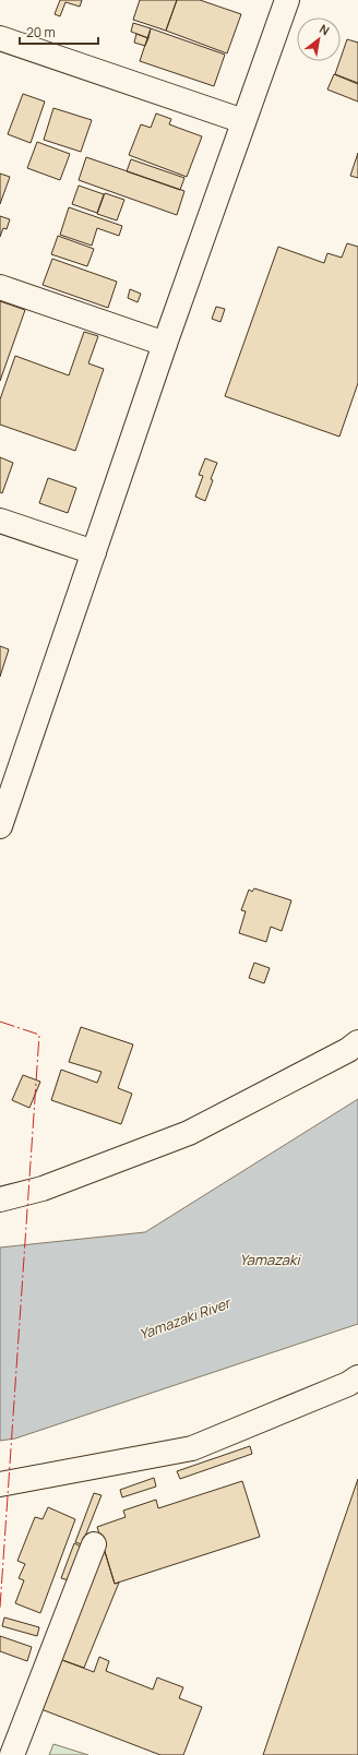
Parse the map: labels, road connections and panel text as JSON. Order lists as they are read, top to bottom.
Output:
{
  "water": ["Yamazaki", "Yamazaki River"],
  "scale_bar": "20 m",
  "north": "top right"
}
